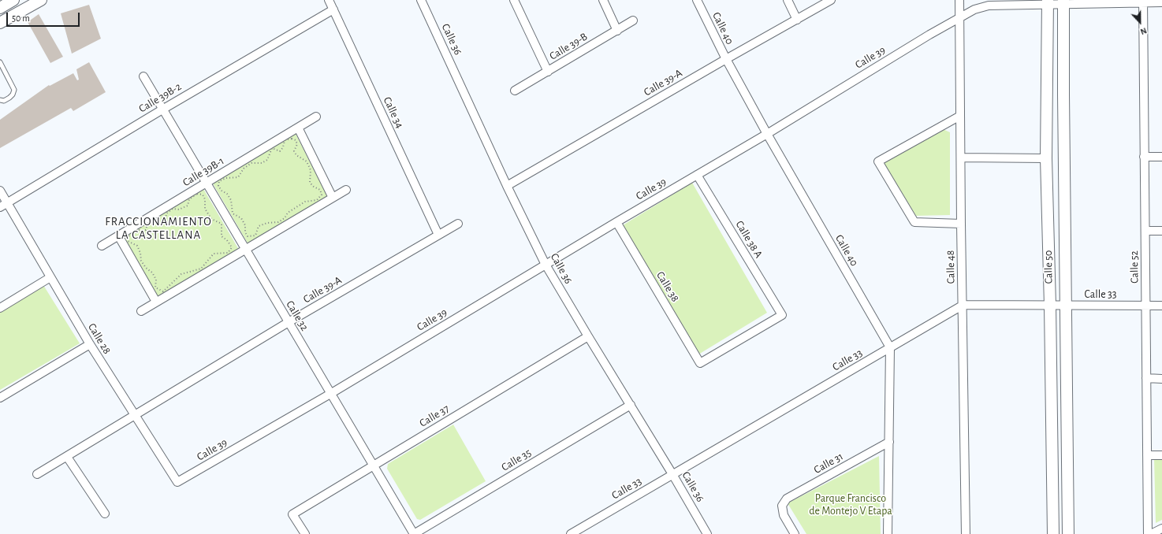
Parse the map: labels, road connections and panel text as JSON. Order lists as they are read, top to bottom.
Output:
{
  "streets": {
    "main road": ["Calle 50"],
    "street": [
      "Calle 40",
      "Calle 36",
      "Calle 39-B",
      "Calle 39",
      "Calle 39-A",
      "Calle 39B-2",
      "Calle 34",
      "Calle 39B-1",
      "Calle 38 A",
      "Calle 48",
      "Calle 52",
      "Calle 38",
      "Calle 33",
      "Calle 32",
      "Calle 28",
      "Calle 37",
      "Calle 35",
      "Calle 31"
    ]
  },
  "crossings": [
    ["Calle 40", "Calle 39"],
    ["Calle 40", "Calle 39-A"],
    ["Calle 40", "Calle 33"],
    ["Calle 36", "Calle 39"],
    ["Calle 36", "Calle 39-A"],
    ["Calle 36", "Calle 33"],
    ["Calle 36", "Calle 37"],
    ["Calle 36", "Calle 35"],
    ["Calle 39", "Calle 38 A"],
    ["Calle 39", "Calle 48"],
    ["Calle 39", "Calle 50"],
    ["Calle 39", "Calle 52"],
    ["Calle 39", "Calle 38"],
    ["Calle 39", "Calle 32"],
    ["Calle 39", "Calle 28"],
    ["Calle 39-A", "Calle 34"],
    ["Calle 39-A", "Calle 32"],
    ["Calle 39-A", "Calle 28"],
    ["Calle 39B-2", "Calle 34"],
    ["Calle 39B-2", "Calle 32"],
    ["Calle 39B-2", "Calle 28"],
    ["Calle 39B-1", "Calle 32"],
    ["Calle 38 A", "Calle 38"],
    ["Calle 48", "Calle 33"],
    ["Calle 50", "Calle 33"],
    ["Calle 52", "Calle 33"],
    ["Calle 32", "Calle 37"],
    ["Calle 32", "Calle 35"]
  ],
  "districts": ["FRACCIONAMIENTO LA CASTELLANA"],
  "parks": ["Parque Francisco de Montejo V Etapa"],
  "scale_bar": "50 m",
  "north": "bottom"
}
